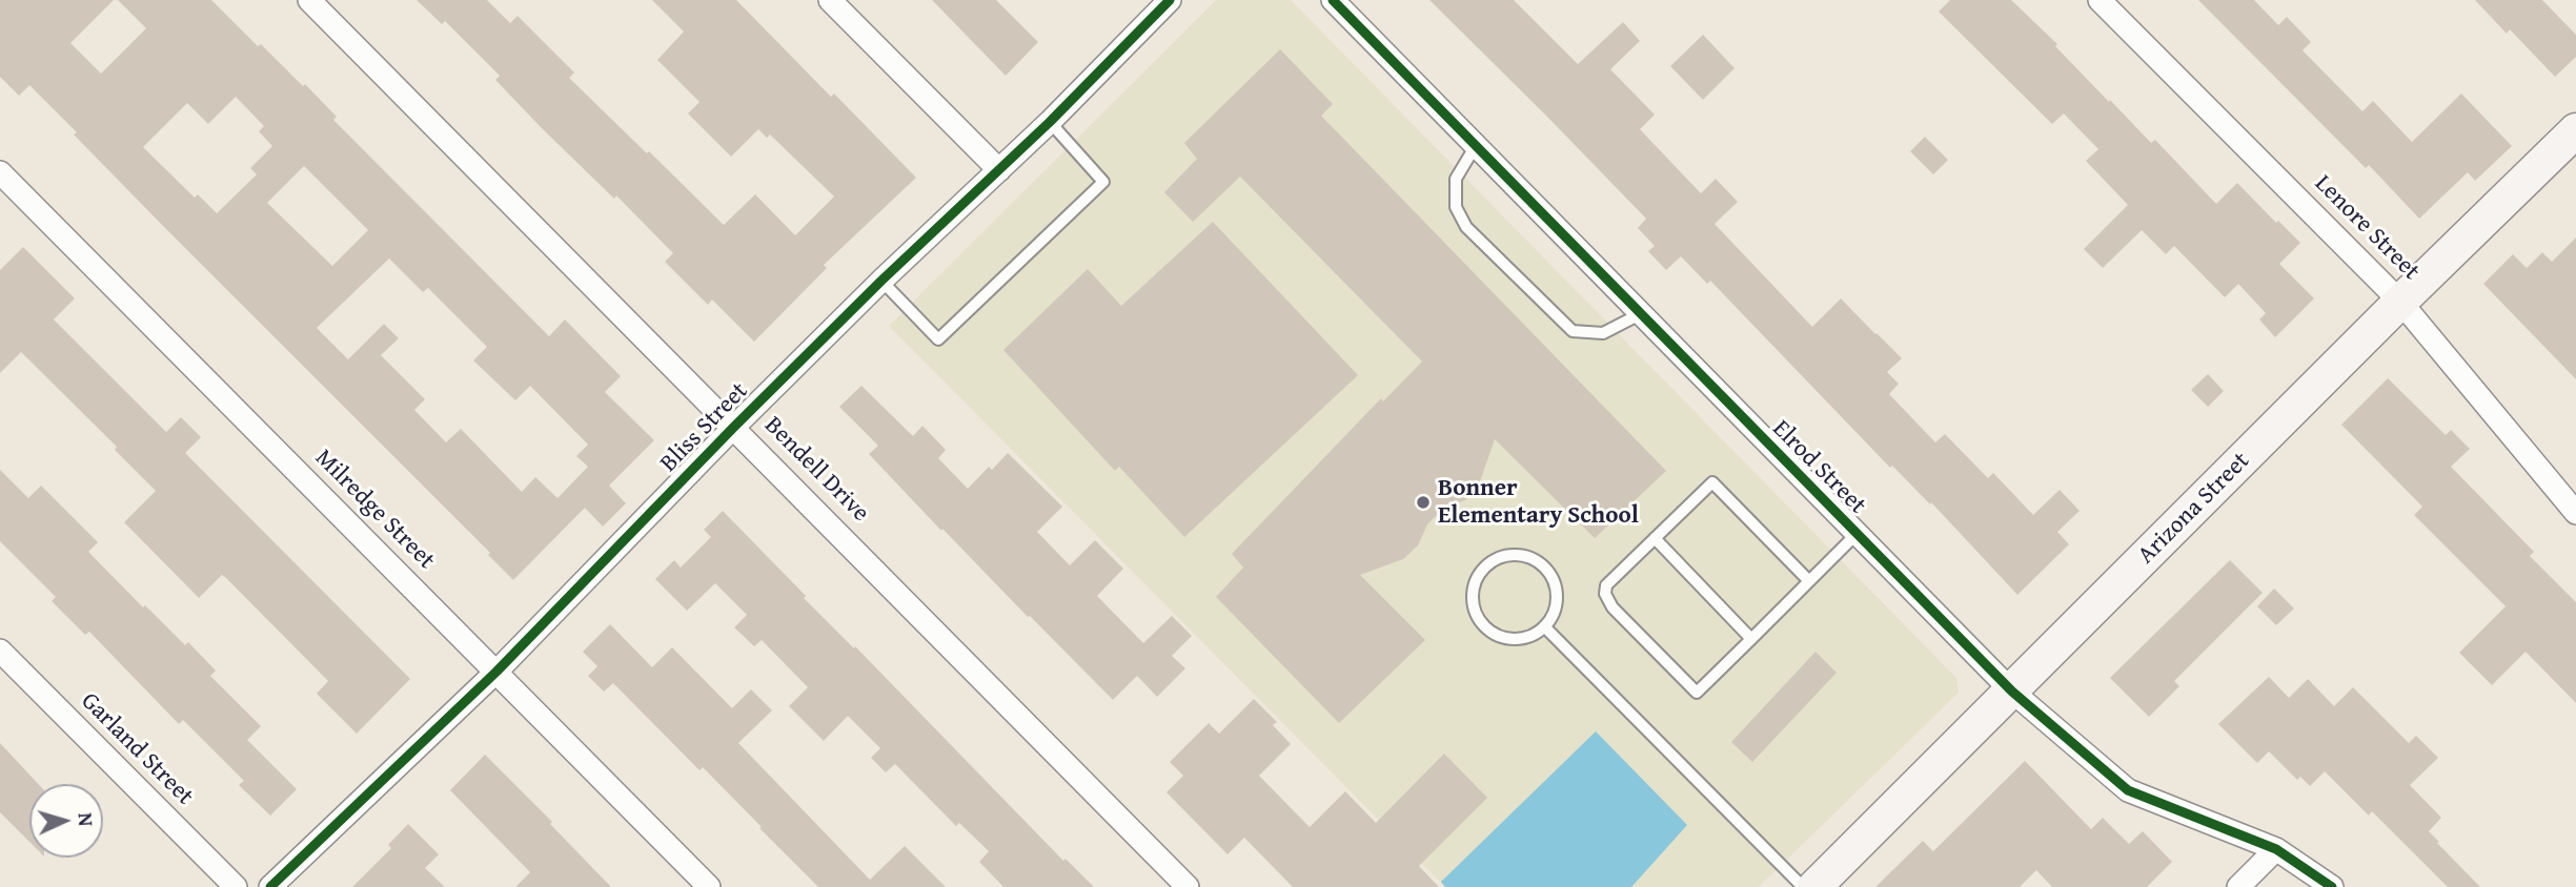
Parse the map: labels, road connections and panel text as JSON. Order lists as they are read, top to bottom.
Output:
{
  "streets": {
    "street": [
      "Lenore Street",
      "Bliss Street",
      "Elrod Street",
      "Bendell Drive",
      "Arizona Street",
      "Milredge Street",
      "Garland Street"
    ]
  },
  "crossings": [
    ["Lenore Street", "Arizona Street"],
    ["Bliss Street", "Bendell Drive"],
    ["Bliss Street", "Milredge Street"],
    ["Elrod Street", "Arizona Street"]
  ],
  "places": ["Bonner Elementary School"],
  "north": "right"
}
